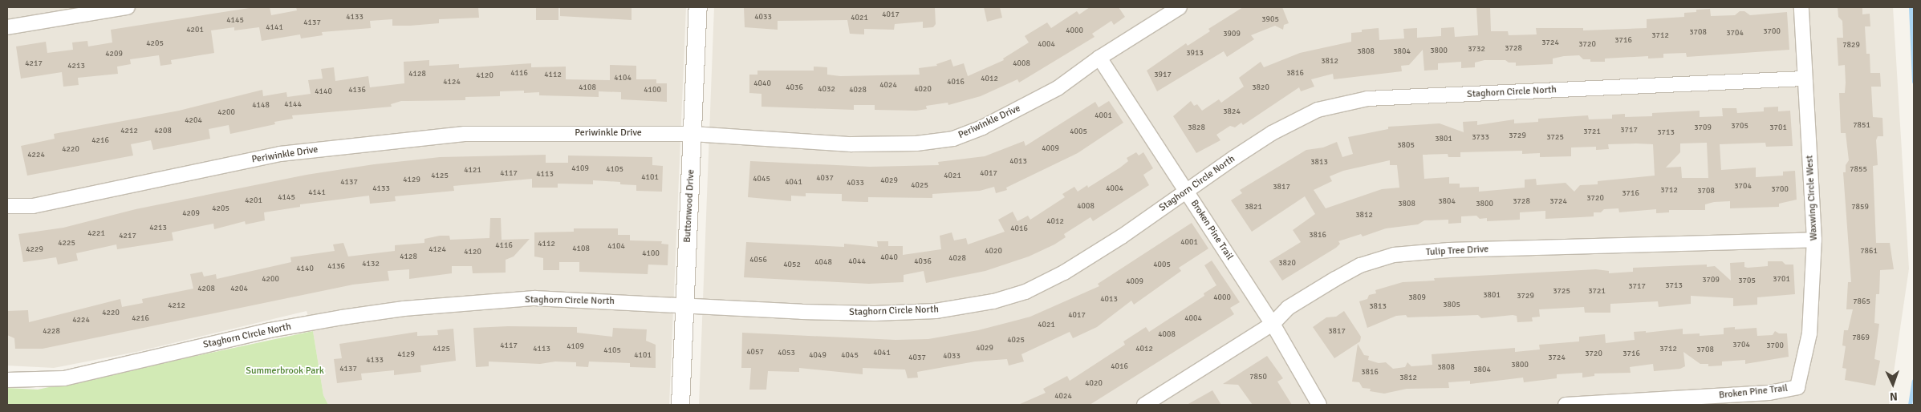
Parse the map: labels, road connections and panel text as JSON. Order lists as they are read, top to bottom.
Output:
{
  "streets": {
    "street": [
      "Staghorn Circle North",
      "Periwinkle Drive",
      "Waxwing Circle West",
      "Buttonwood Drive",
      "Broken Pine Trail",
      "Tulip Tree Drive"
    ]
  },
  "crossings": [
    ["Staghorn Circle North", "Waxwing Circle West"],
    ["Staghorn Circle North", "Buttonwood Drive"],
    ["Staghorn Circle North", "Broken Pine Trail"],
    ["Periwinkle Drive", "Buttonwood Drive"],
    ["Periwinkle Drive", "Broken Pine Trail"],
    ["Waxwing Circle West", "Broken Pine Trail"],
    ["Waxwing Circle West", "Tulip Tree Drive"],
    ["Broken Pine Trail", "Tulip Tree Drive"]
  ],
  "parks": ["Summerbrook Park"],
  "house_numbers": [
    "4017",
    "4133",
    "4033",
    "4021",
    "3905",
    "4145",
    "4137",
    "4141",
    "4201",
    "4000",
    "3700",
    "3708",
    "3704",
    "3909",
    "3712",
    "3716",
    "3724",
    "4205",
    "4004",
    "3720",
    "7829",
    "3728",
    "3732",
    "3800",
    "3808",
    "3804",
    "3913",
    "4209",
    "3812",
    "4217",
    "4008",
    "4213",
    "4116",
    "3816",
    "4128",
    "4112",
    "3917",
    "4120",
    "4104",
    "4012",
    "4124",
    "4016",
    "4040",
    "4024",
    "4108",
    "4036",
    "3820",
    "4032",
    "4020",
    "4136",
    "4100",
    "4028",
    "4140",
    "4144",
    "4148",
    "3824",
    "4200",
    "4001",
    "4204",
    "7851",
    "3705",
    "3828",
    "3709",
    "3701",
    "3717",
    "4212",
    "4208",
    "4005",
    "3721",
    "3713",
    "3729",
    "3733",
    "3725",
    "3801",
    "4216",
    "3805",
    "4009",
    "4220",
    "4224",
    "4013",
    "3813",
    "4109",
    "4105",
    "7855",
    "4121",
    "4117",
    "4017",
    "4113",
    "4125",
    "4021",
    "4101",
    "4037",
    "4045",
    "4129",
    "4029",
    "4137",
    "4041",
    "4033",
    "4025",
    "3704",
    "3817",
    "4133",
    "4004",
    "3700",
    "3712",
    "3708",
    "4141",
    "3716",
    "4145",
    "3720",
    "4201",
    "3804",
    "3728",
    "3724",
    "3808",
    "3800",
    "4008",
    "3821",
    "7859",
    "4205",
    "4209",
    "3812",
    "4012",
    "4213",
    "4016",
    "4221",
    "3816",
    "4217",
    "4001",
    "4225",
    "4112",
    "4116",
    "4104",
    "4108",
    "4229",
    "4124",
    "4020",
    "7861",
    "4120",
    "4100",
    "4128",
    "4040",
    "4028",
    "4056",
    "4044",
    "4036",
    "4048",
    "3820",
    "4132",
    "4052",
    "4005",
    "4136",
    "4140",
    "4200",
    "3701",
    "3709",
    "3705",
    "4009",
    "3713",
    "3717",
    "4208",
    "4204",
    "3725",
    "3721",
    "3801",
    "3729",
    "4000",
    "3809",
    "4013",
    "7865",
    "3805",
    "4212",
    "3813",
    "4220",
    "4017",
    "4216",
    "4004",
    "4224",
    "4021",
    "4228",
    "3817",
    "4008",
    "7869",
    "4025",
    "3704",
    "4117",
    "3700",
    "4109",
    "4029",
    "4125",
    "4113",
    "4012",
    "3712",
    "3708",
    "4105",
    "4057",
    "4053",
    "4041",
    "3720",
    "3716",
    "4129",
    "4101",
    "4049",
    "4045",
    "4033",
    "4037",
    "3724",
    "4133",
    "3800",
    "4016",
    "3808",
    "4137",
    "3804",
    "3816",
    "7850",
    "3812",
    "4020",
    "4024"
  ],
  "north": "bottom"
}
